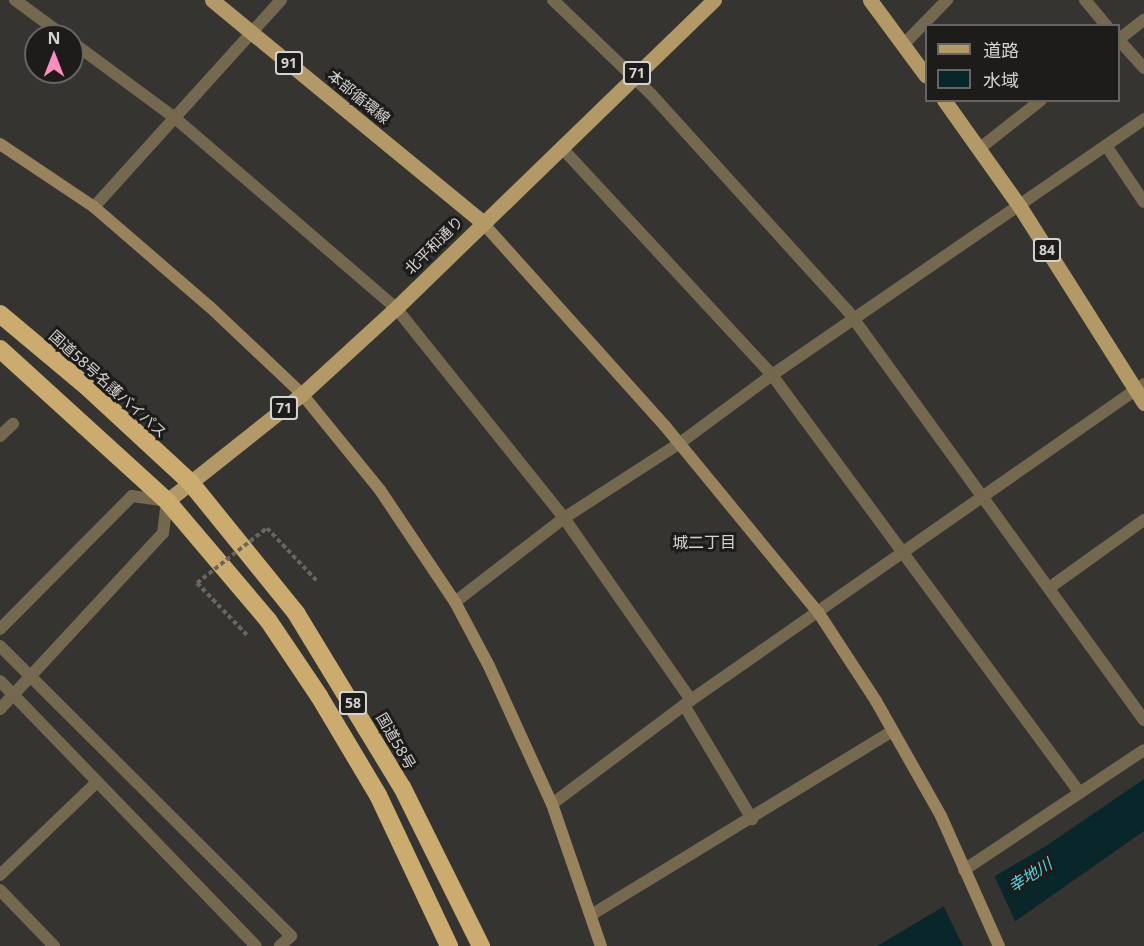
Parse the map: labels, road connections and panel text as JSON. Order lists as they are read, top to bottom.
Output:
{
  "streets": {
    "highway": ["国道58号名護バイパス", "58", "国道58号"],
    "main road": [
      "91",
      "71",
      "本部循環線",
      "北平和通り",
      "84"
    ]
  },
  "crossings": [
    ["本部循環線", "北平和通り"],
    ["北平和通り", "国道58号名護バイパス"],
    ["北平和通り", "58"],
    ["北平和通り", "国道58号"],
    ["国道58号名護バイパス", "国道58号"]
  ],
  "districts": ["城二丁目"],
  "water": ["幸地川"],
  "legend": ["道路", "水域"],
  "north": "top"
}
